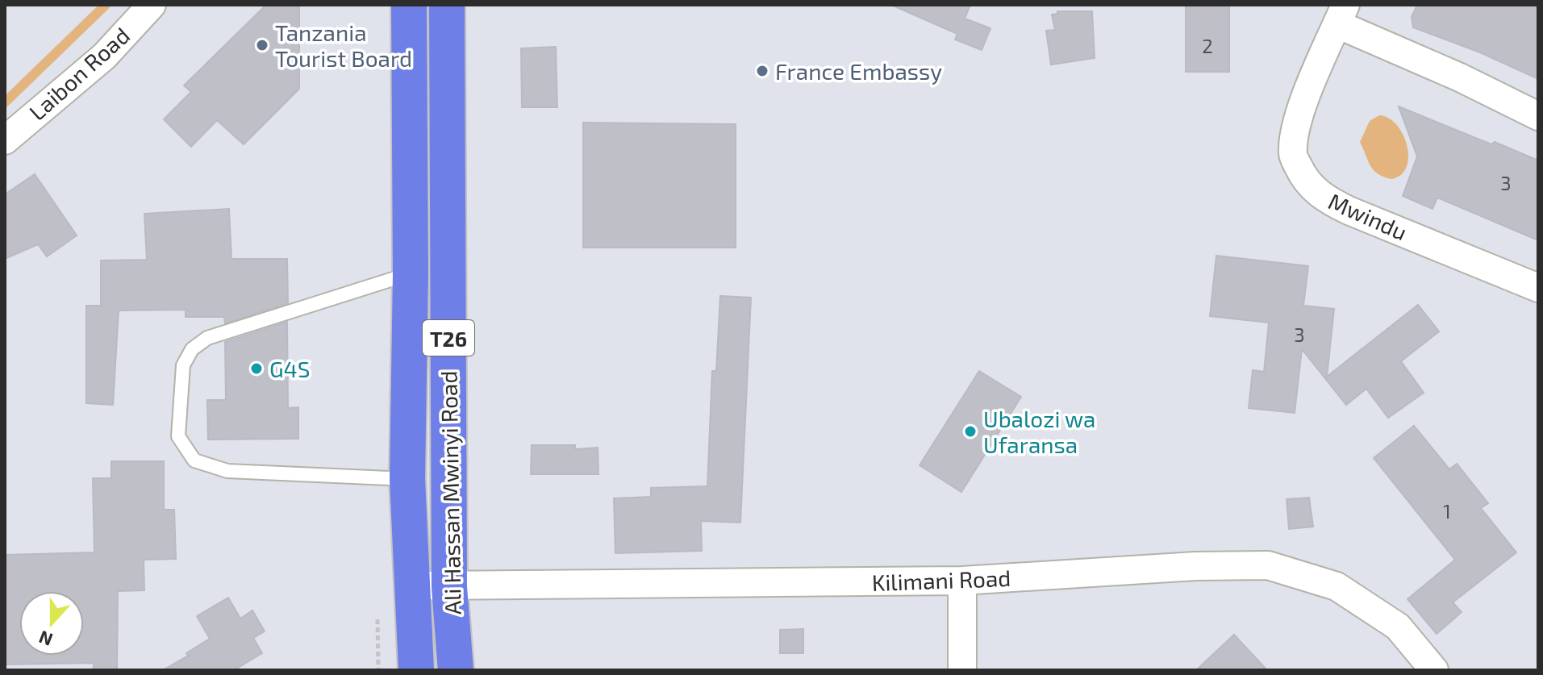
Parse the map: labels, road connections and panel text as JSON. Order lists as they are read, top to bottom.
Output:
{
  "streets": {
    "highway": ["T26", "Ali Hassan Mwinyi Road"],
    "street": ["Laibon Road", "Mwindu", "Kilimani Road"]
  },
  "crossings": [
    ["Ali Hassan Mwinyi Road", "Kilimani Road"]
  ],
  "places": [
    "Tanzania Tourist Board",
    "France Embassy",
    "G4S",
    "Ubalozi wa Ufaransa"
  ],
  "house_numbers": [
    "2",
    "3",
    "3",
    "1"
  ],
  "north": "bottom"
}
